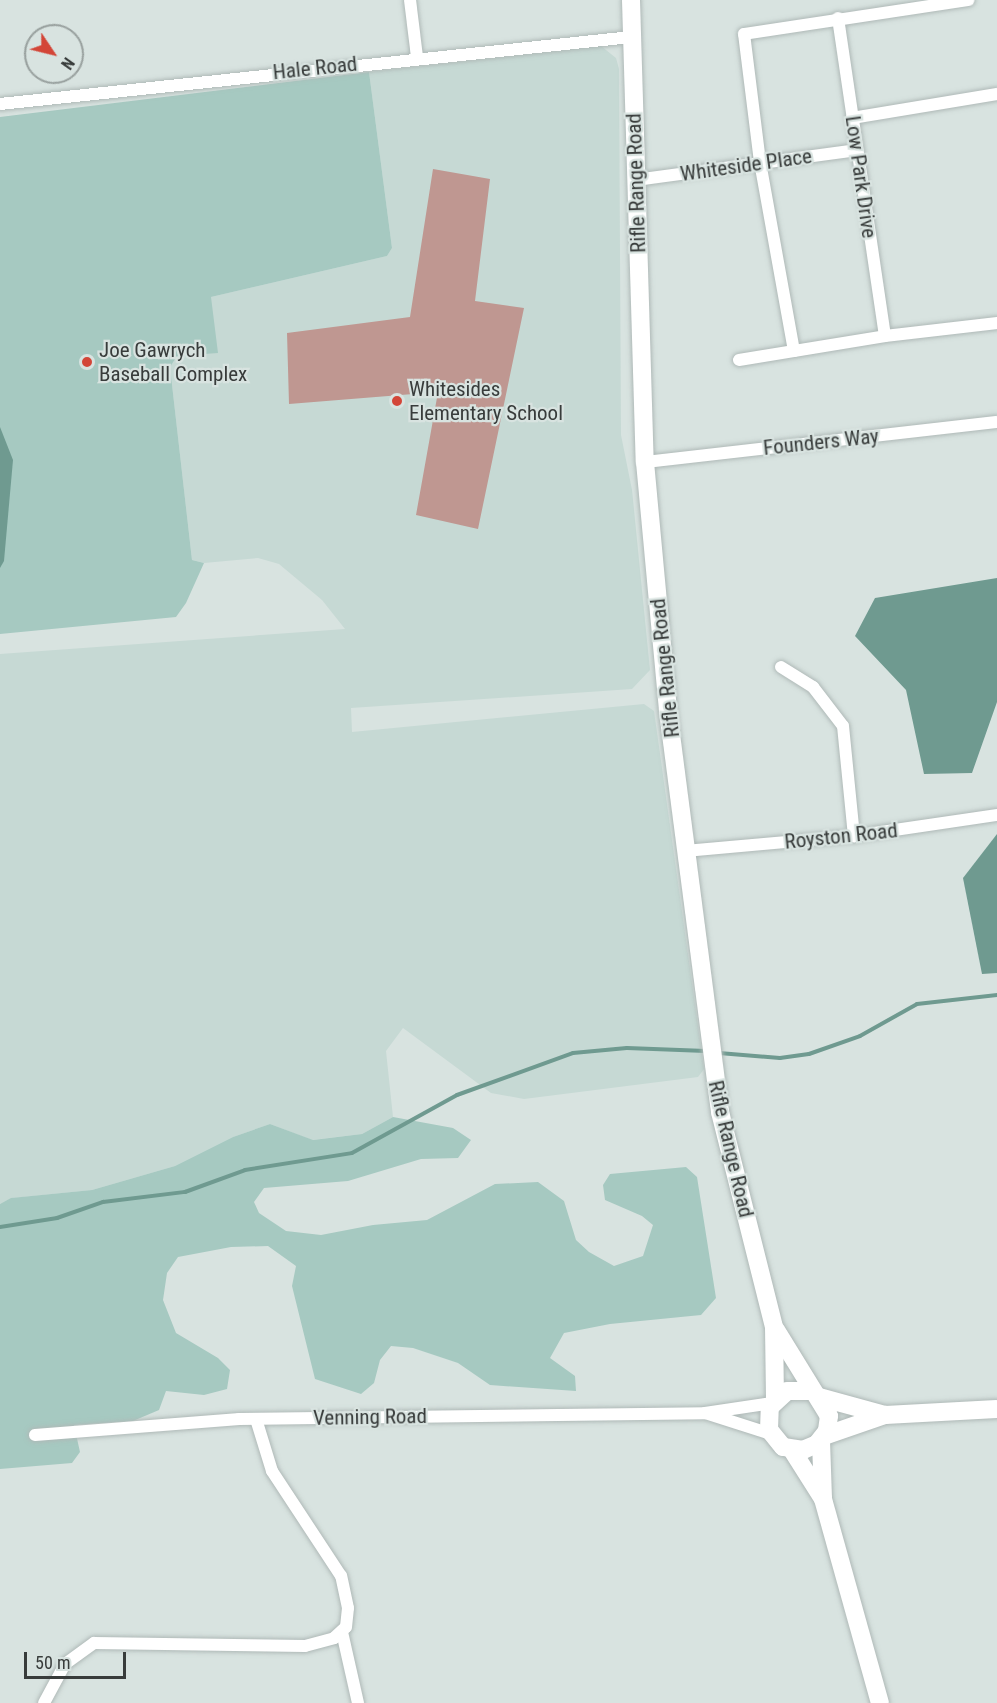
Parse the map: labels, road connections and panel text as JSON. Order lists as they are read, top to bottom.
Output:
{
  "streets": {
    "main road": ["Rifle Range Road"],
    "street": [
      "Hale Road",
      "Whiteside Place",
      "Low Park Drive",
      "Founders Way",
      "Royston Road",
      "Venning Road"
    ]
  },
  "crossings": [
    ["Hale Road", "Rifle Range Road"],
    ["Whiteside Place", "Low Park Drive"],
    ["Whiteside Place", "Rifle Range Road"],
    ["Rifle Range Road", "Founders Way"],
    ["Rifle Range Road", "Royston Road"],
    ["Rifle Range Road", "Venning Road"]
  ],
  "places": ["Joe Gawrych Baseball Complex", "Whitesides Elementary School"],
  "scale_bar": "50 m",
  "north": "bottom right"
}
